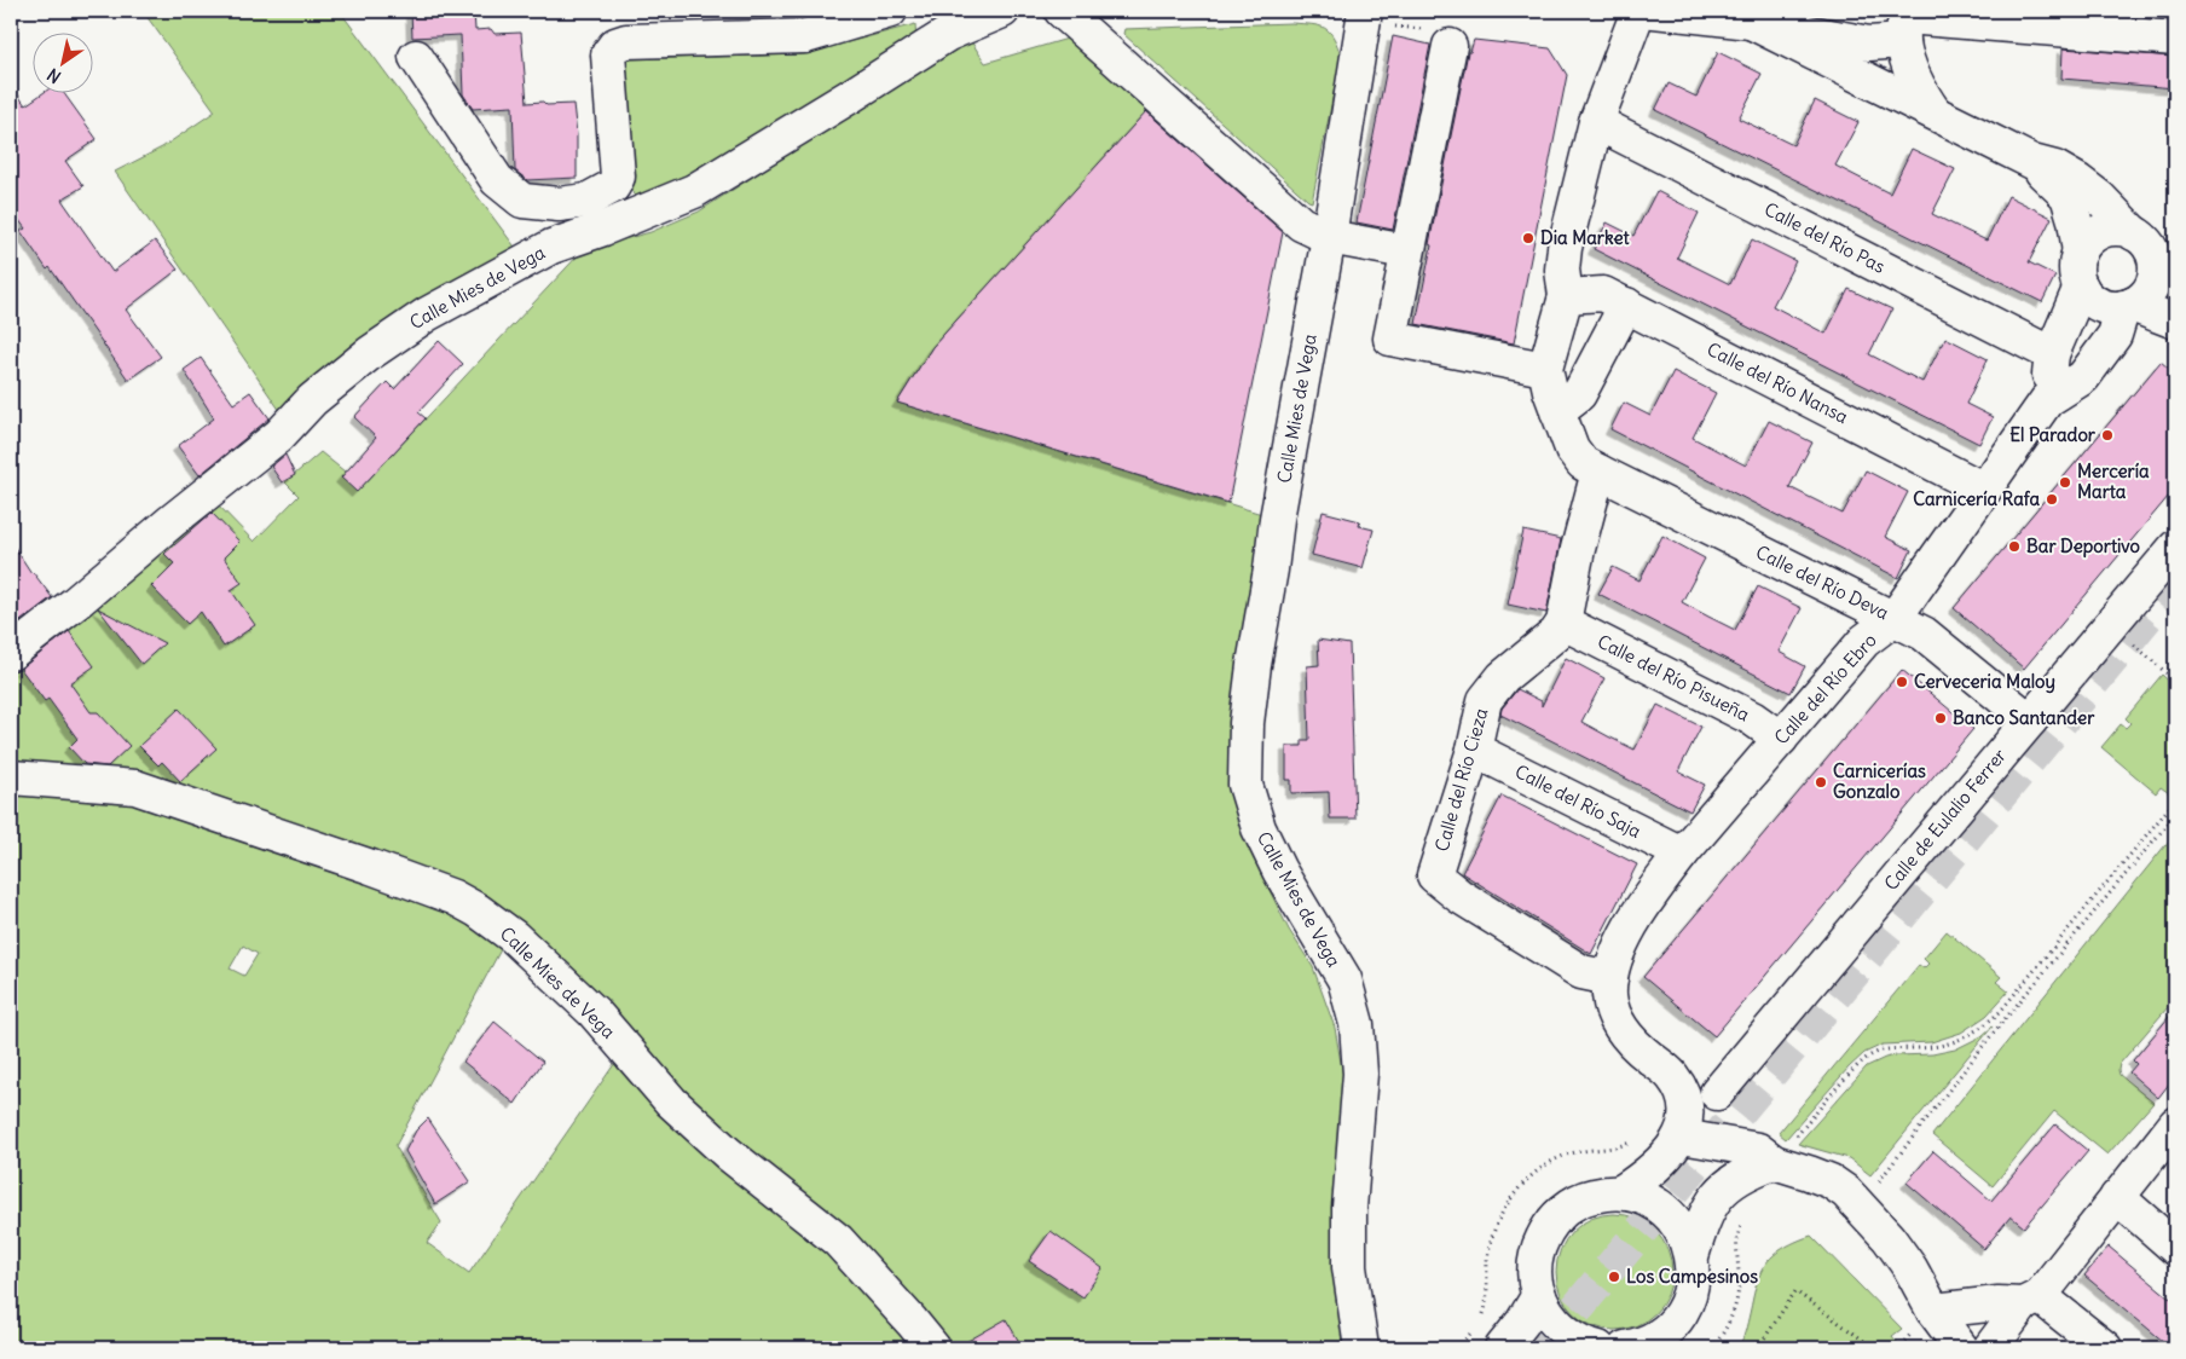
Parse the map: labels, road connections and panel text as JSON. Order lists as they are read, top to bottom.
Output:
{
  "streets": {
    "street": [
      "Calle del Río Pas",
      "Calle Mies de Vega",
      "Calle del Río Nansa",
      "Calle del Río Deva",
      "Calle del Río Pisueña",
      "Calle del Río Ebro",
      "Calle del Río Cieza",
      "Calle del Río Saja",
      "Calle de Eulalio Ferrer"
    ]
  },
  "crossings": [
    ["Calle del Río Pas", "Calle del Río Ebro"],
    ["Calle del Río Nansa", "Calle del Río Ebro"],
    ["Calle del Río Deva", "Calle del Río Ebro"],
    ["Calle del Río Deva", "Calle de Eulalio Ferrer"],
    ["Calle del Río Pisueña", "Calle del Río Ebro"],
    ["Calle del Río Pisueña", "Calle del Río Cieza"],
    ["Calle del Río Ebro", "Calle del Río Cieza"],
    ["Calle del Río Ebro", "Calle del Río Saja"],
    ["Calle del Río Cieza", "Calle del Río Saja"]
  ],
  "places": [
    "Dia Market",
    "El Parador",
    "Mercería Marta",
    "Carnicería Rafa",
    "Bar Deportivo",
    "Cerveceria Maloy",
    "Banco Santander",
    "Carnicerías Gonzalo",
    "Los Campesinos"
  ],
  "north": "bottom left"
}
